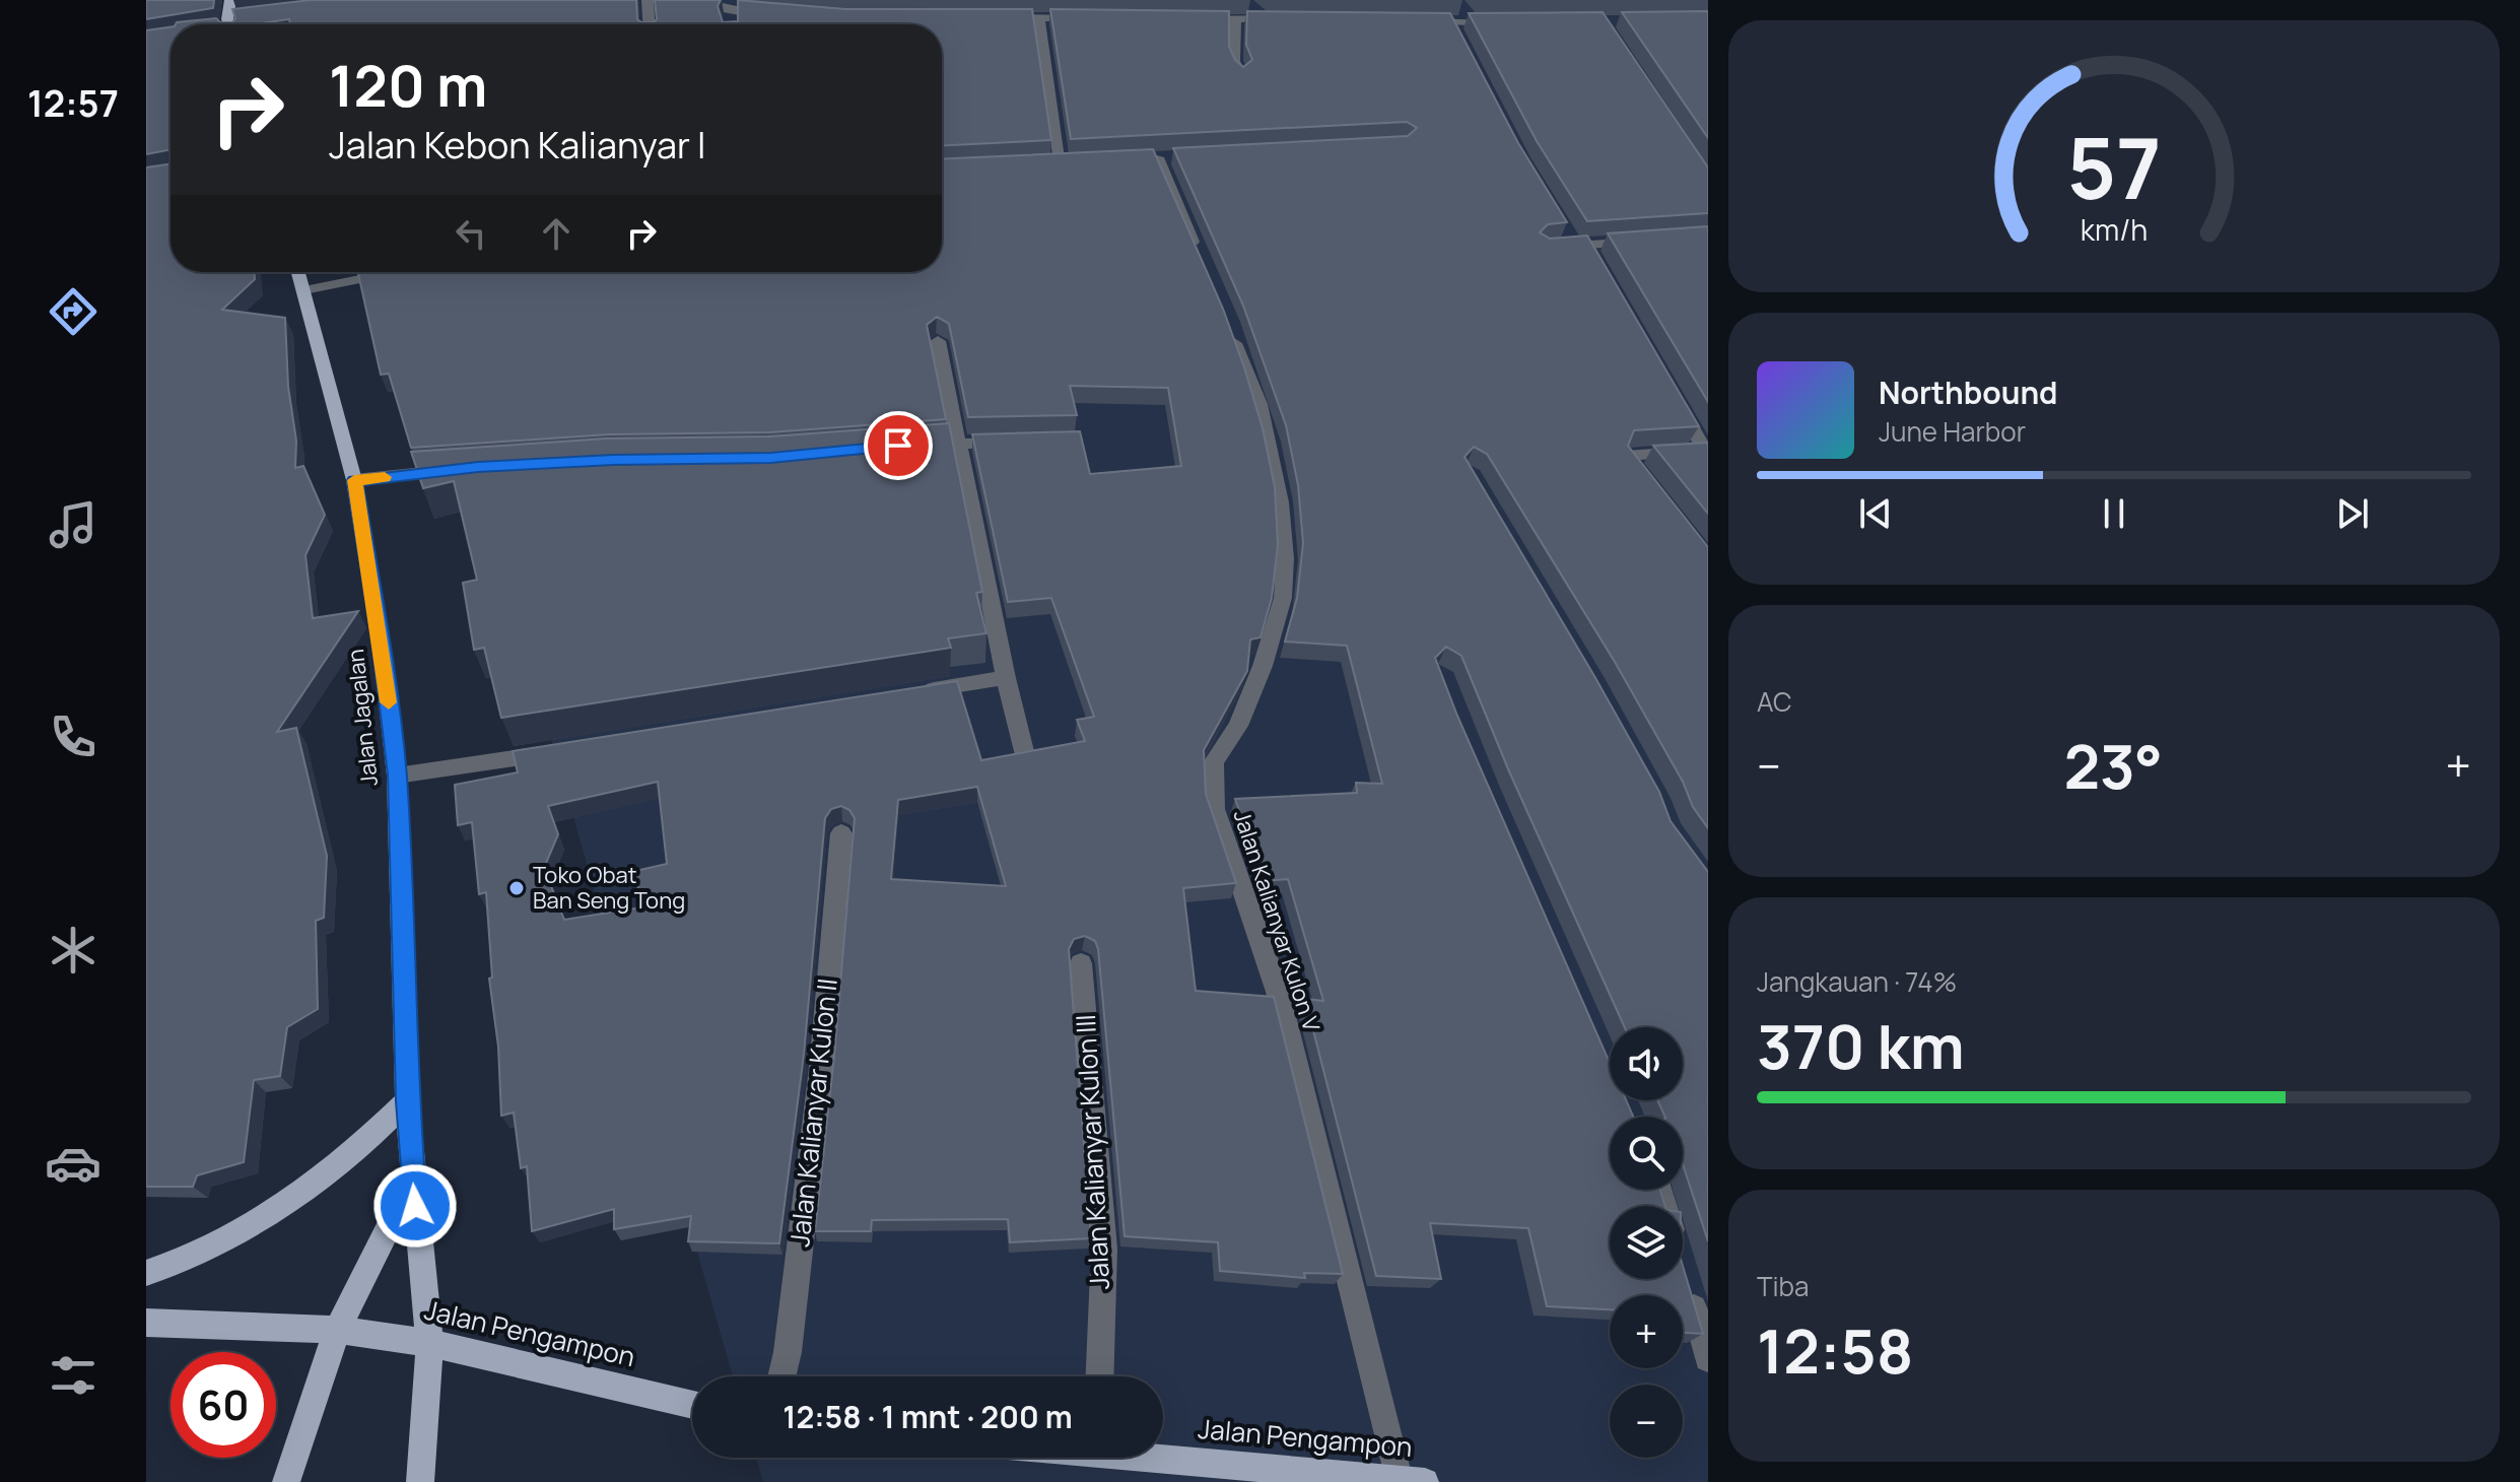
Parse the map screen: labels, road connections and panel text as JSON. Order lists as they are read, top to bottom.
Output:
{
  "streets": {
    "main road": ["Jalan Jagalan", "Jalan Pengampon"],
    "street": ["Jalan Kalianyar Kulon V", "Jalan Kalianyar Kulon II", "Jalan Kalianyar Kulon III"]
  },
  "crossings": [
    ["Jalan Jagalan", "Jalan Pengampon"],
    ["Jalan Kalianyar Kulon V", "Jalan Pengampon"]
  ],
  "places": ["Toko Obat Ban Seng Tong"],
  "page": {
    "tabs": "12:57",
    "turn": ["120 m", "Jalan Kebon Kalianyar I"],
    "song": ["Northbound", "June Harbor"],
    "tile": [
      "AC",
      ["Jangkauan · 74%", "370 km"],
      ["Tiba", "12:58"]
    ],
    "heat": ["−", "23°", "+"],
    "map_buttons": ["+", "−"],
    "limit": "60",
    "trip": "12:58 · 1 mnt · 200 m",
    "gauge": ["57", "km/h"]
  }
}
